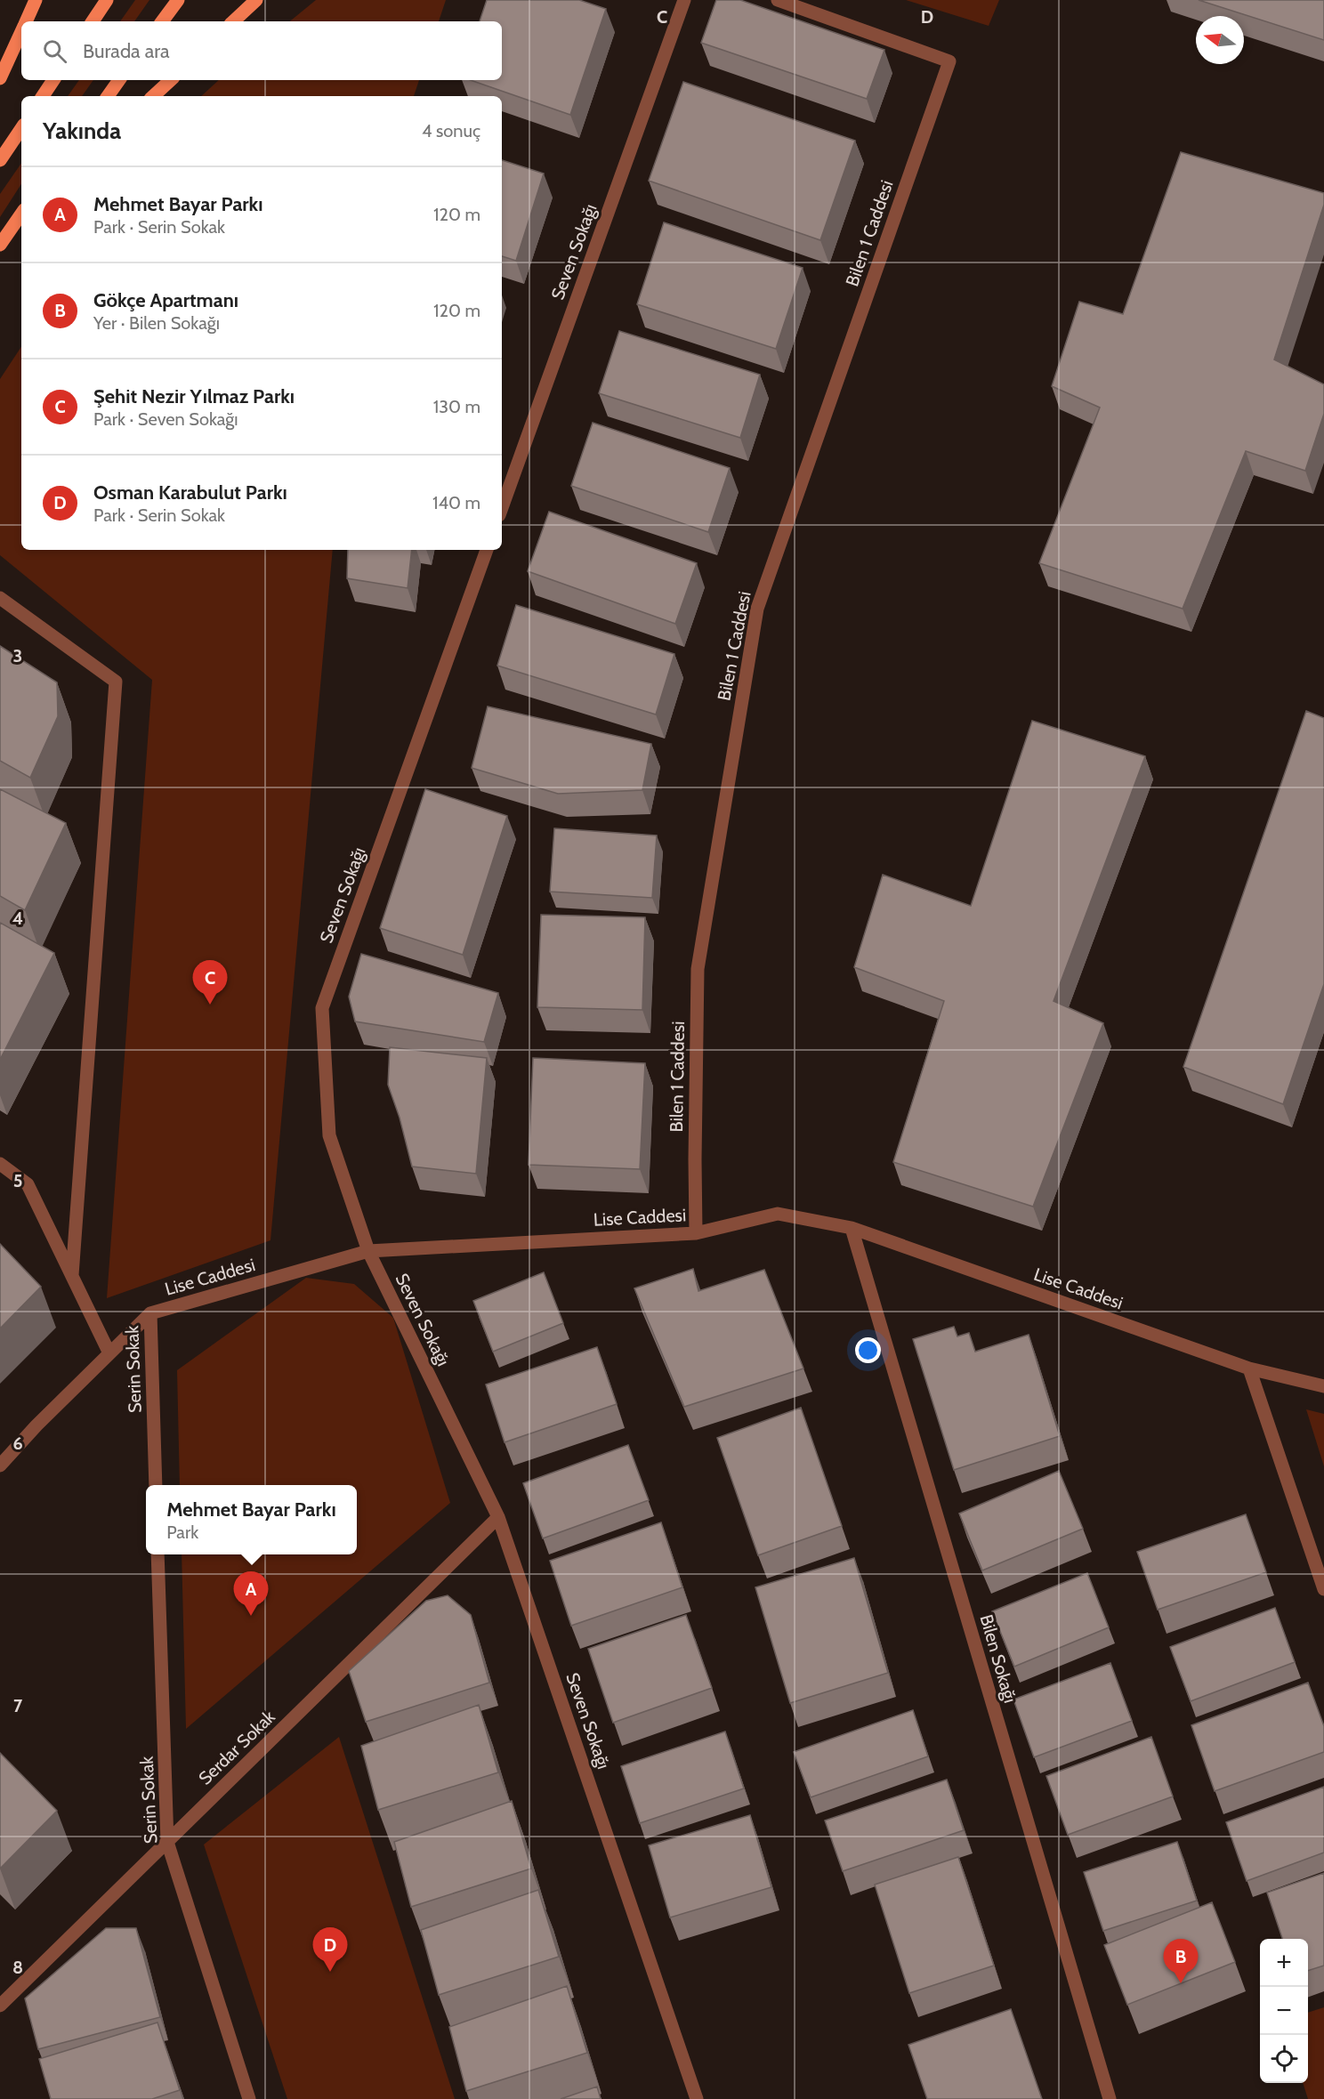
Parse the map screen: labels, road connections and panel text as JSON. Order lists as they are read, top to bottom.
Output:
{
  "streets": {
    "street": [
      "Bilen 1 Caddesi",
      "Seven Sokağı",
      "Lise Caddesi",
      "Serin Sokak",
      "Bilen Sokağı",
      "Serdar Sokak"
    ]
  },
  "crossings": [
    ["Bilen 1 Caddesi", "Lise Caddesi"],
    ["Seven Sokağı", "Lise Caddesi"],
    ["Seven Sokağı", "Serdar Sokak"],
    ["Lise Caddesi", "Serin Sokak"],
    ["Lise Caddesi", "Bilen Sokağı"],
    ["Serin Sokak", "Serdar Sokak"]
  ],
  "north": "left",
  "page": {
    "search": "Burada ara",
    "heading": ["Yakında", "4 sonuç"],
    "list": [
      {
        "mark": "A",
        "name": "Mehmet Bayar Parkı",
        "note": "Park · Serin Sokak",
        "value": "120 m"
      },
      {
        "mark": "B",
        "name": "Gökçe Apartmanı",
        "note": "Yer · Bilen Sokağı",
        "value": "120 m"
      },
      {
        "mark": "C",
        "name": "Şehit Nezir Yılmaz Parkı",
        "note": "Park · Seven Sokağı",
        "value": "130 m"
      },
      {
        "mark": "D",
        "name": "Osman Karabulut Parkı",
        "note": "Park · Serin Sokak",
        "value": "140 m"
      }
    ],
    "pins": [
      "C",
      "A",
      "D",
      "B"
    ],
    "popup": ["Mehmet Bayar Parkı", "Park"],
    "map_buttons": ["+", "−"]
  },
  "grid": {
    "columns": ["C", "D"],
    "rows": [
      "3",
      "4",
      "5",
      "6",
      "7",
      "8"
    ]
  }
}
